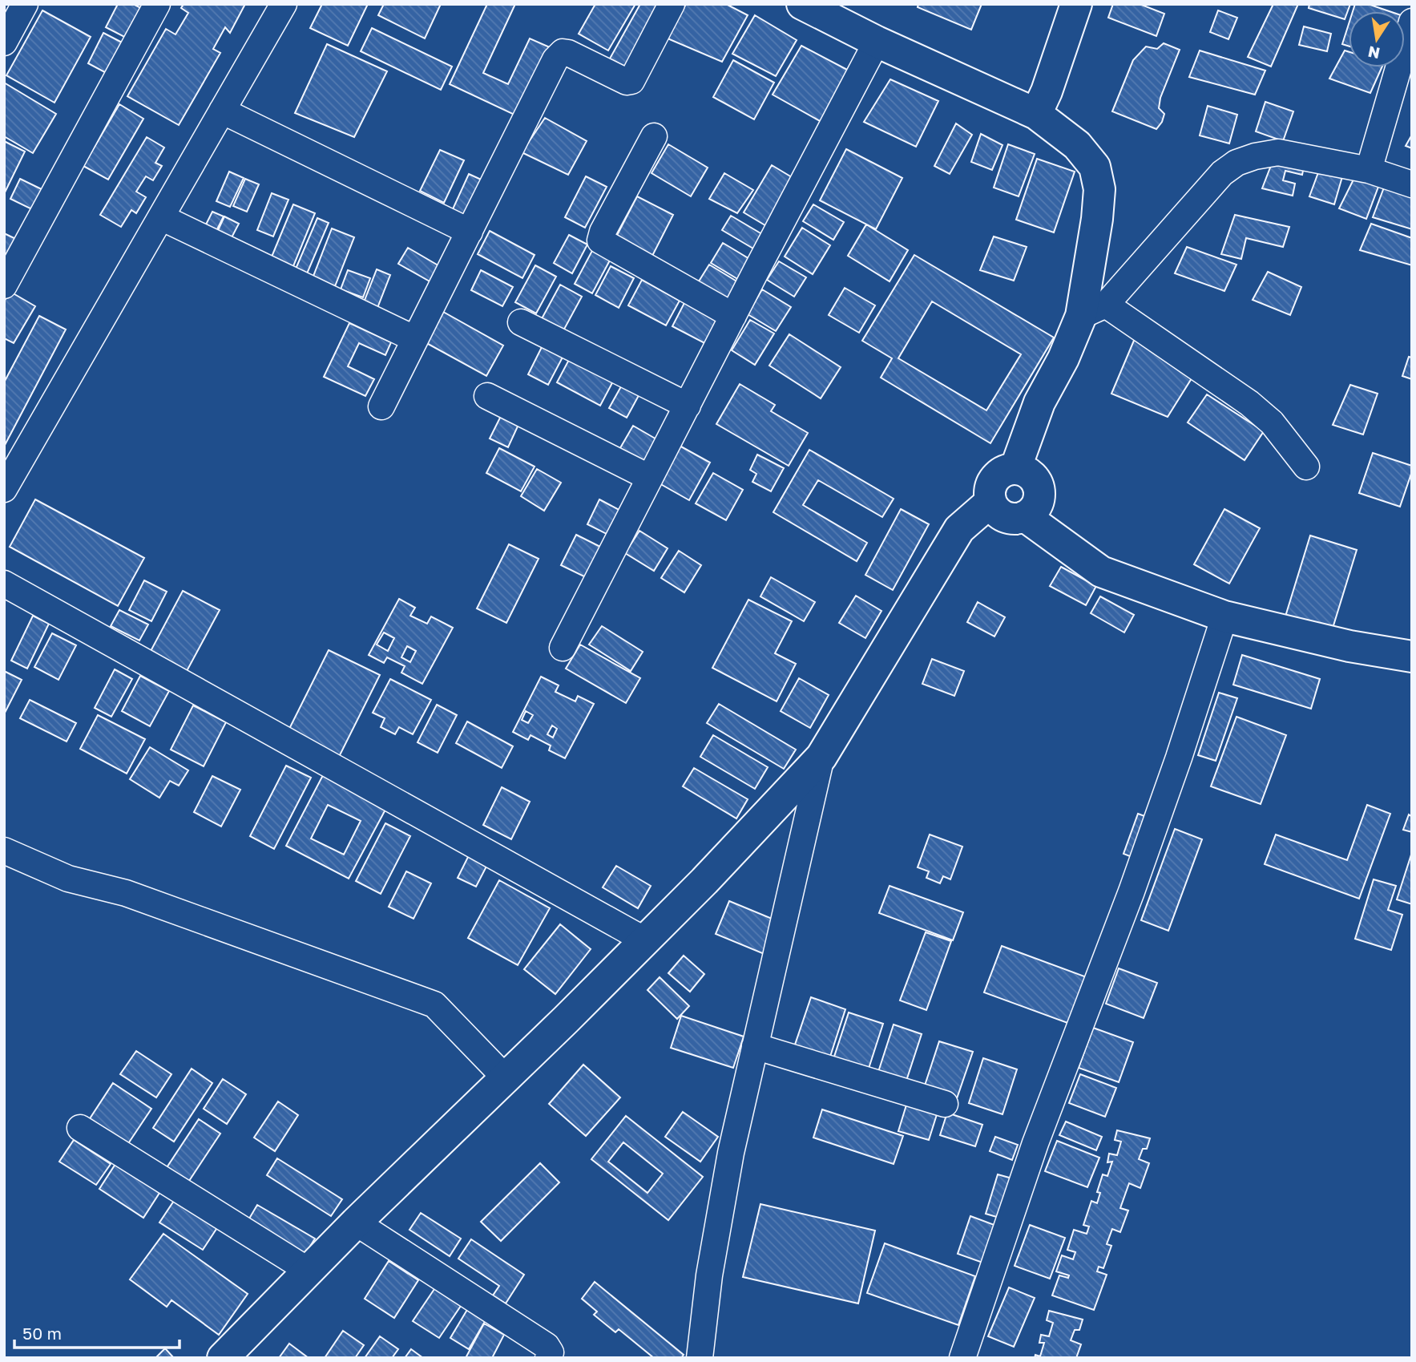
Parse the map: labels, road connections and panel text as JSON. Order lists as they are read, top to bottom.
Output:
{
  "scale_bar": "50 m",
  "north": "bottom"
}
